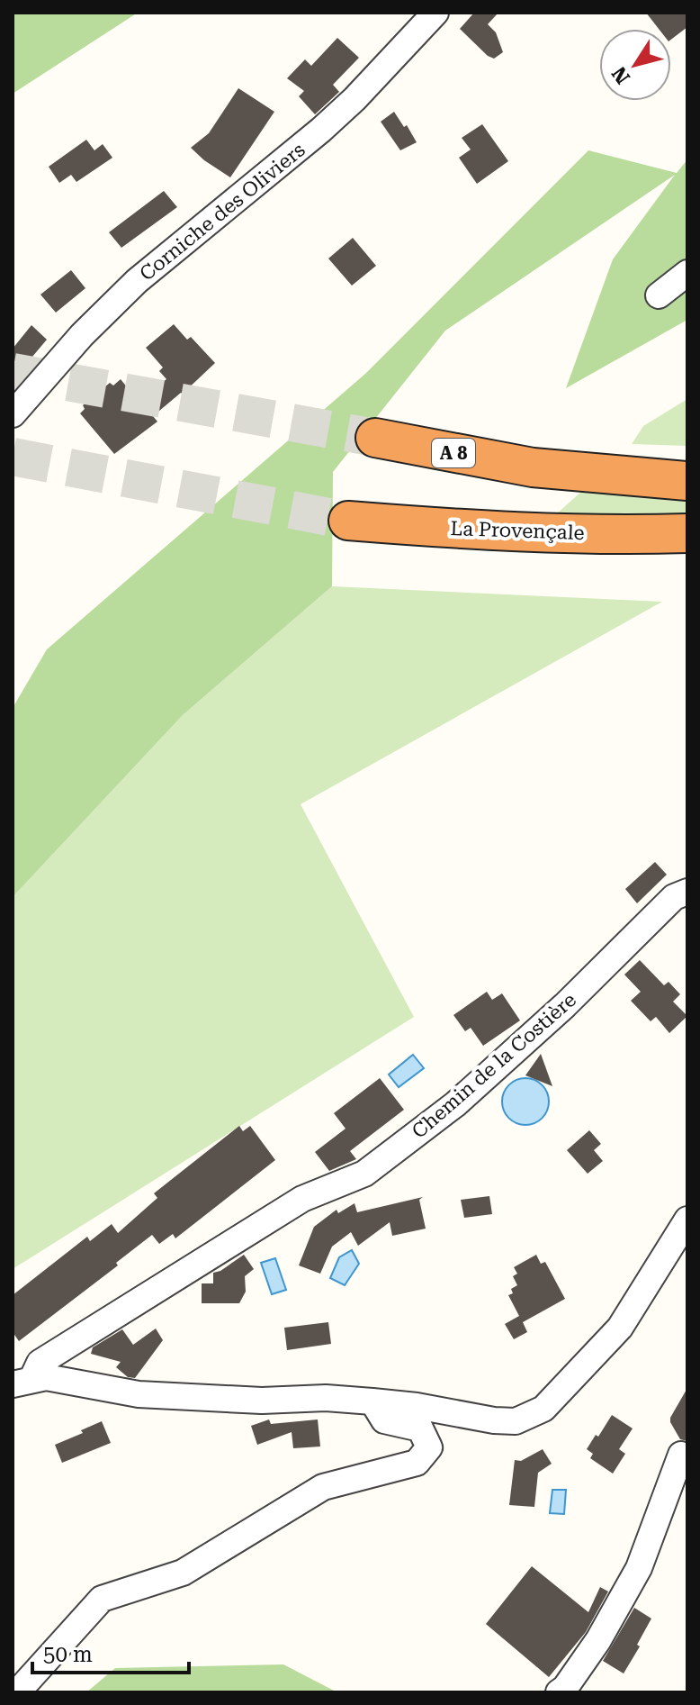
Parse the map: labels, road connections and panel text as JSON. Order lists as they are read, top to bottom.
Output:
{
  "streets": {
    "highway": ["A 8", "La Provençale"],
    "street": ["Corniche des Oliviers", "Chemin de la Costière"]
  },
  "scale_bar": "50 m",
  "north": "bottom left"
}
